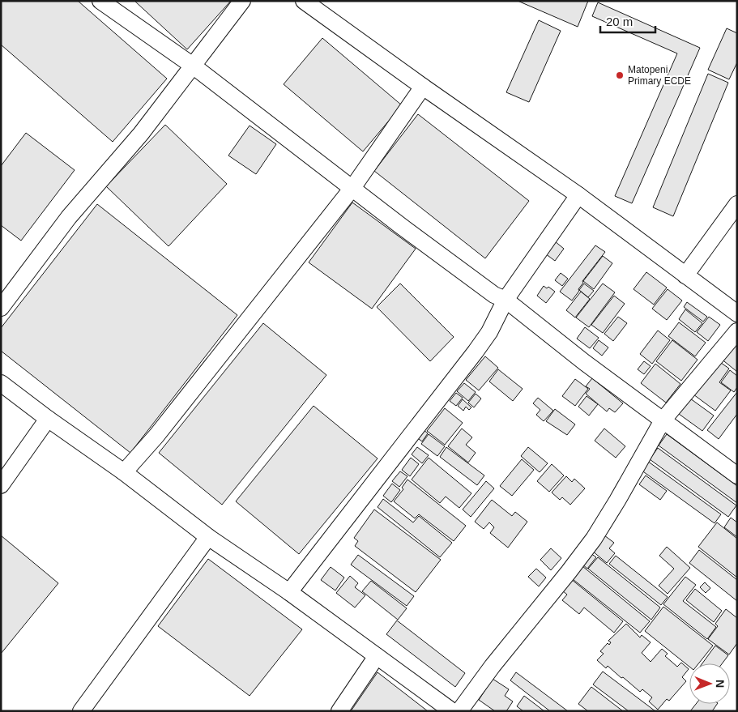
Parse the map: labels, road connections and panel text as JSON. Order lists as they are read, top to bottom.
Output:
{
  "places": ["Matopeni Primary ECDE"],
  "scale_bar": "20 m",
  "north": "right"
}
